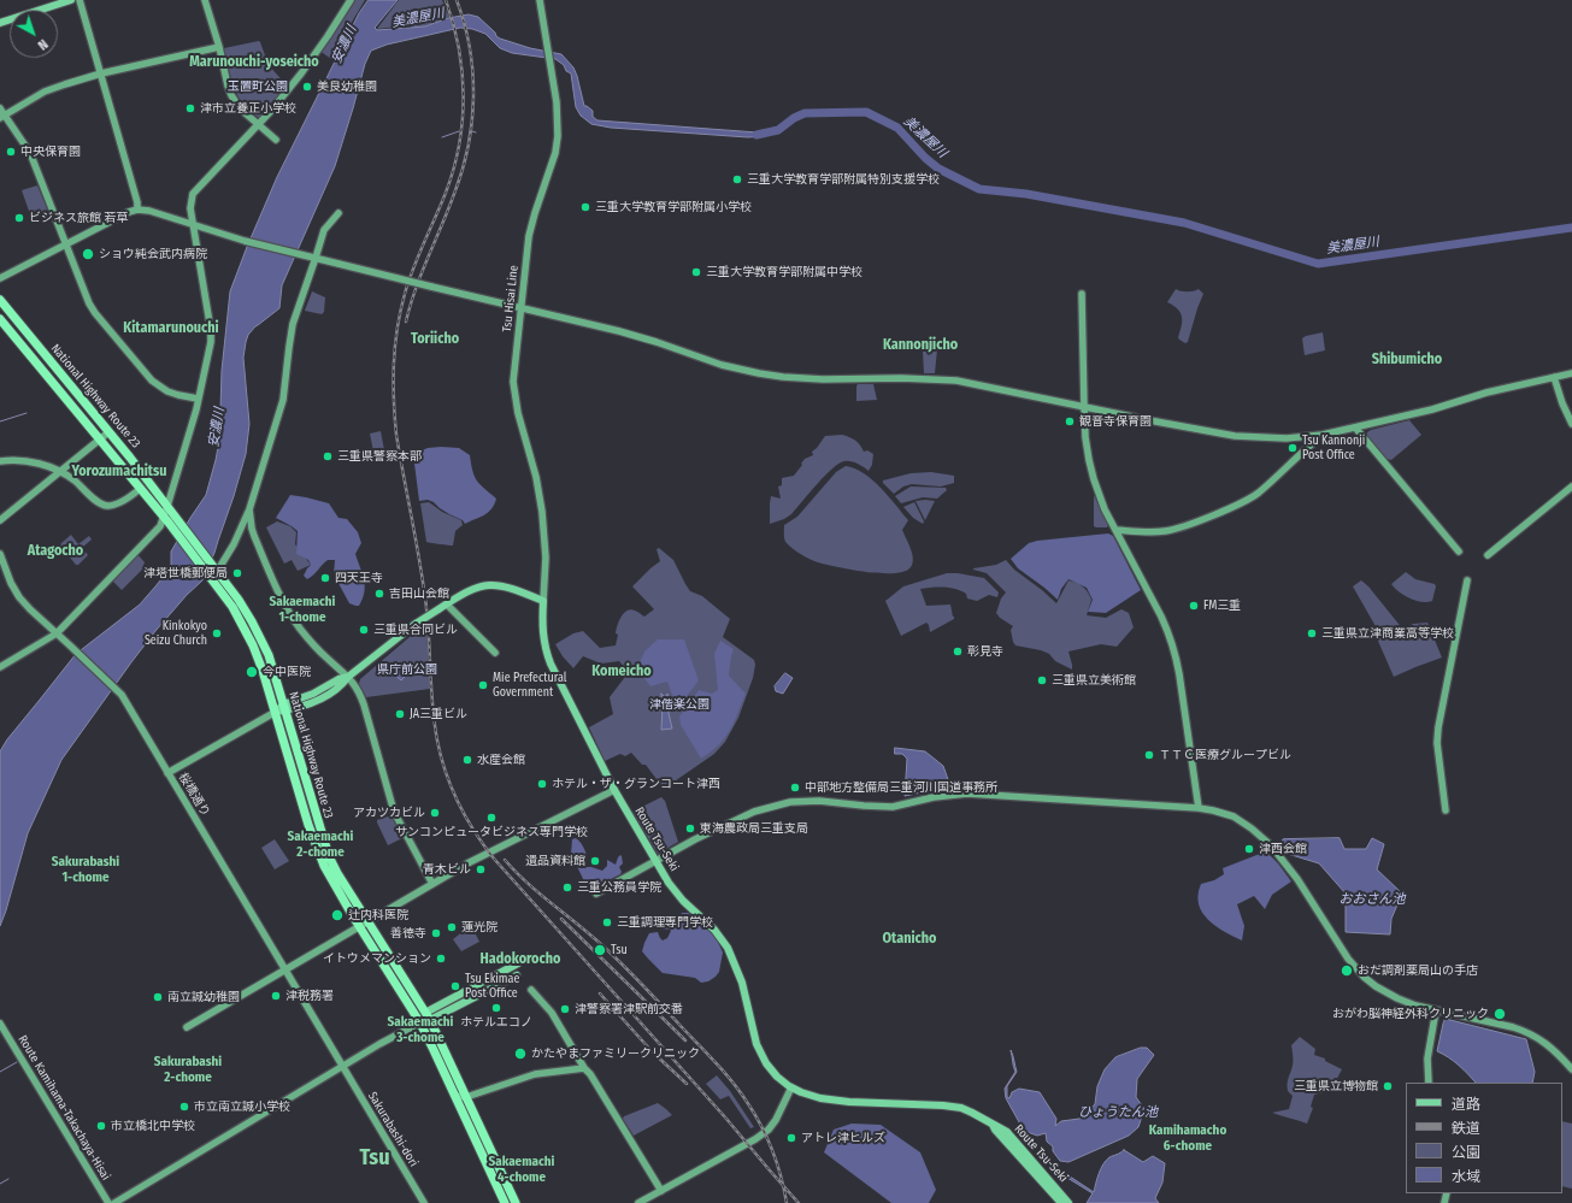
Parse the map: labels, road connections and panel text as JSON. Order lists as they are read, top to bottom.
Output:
{
  "streets": {
    "highway": ["National Highway Route 23"],
    "main road": ["Route Tsu-Seki"],
    "street": [
      "Tsu Hisai Line",
      "桜橋通り",
      "Route Kamihama-Takachaya-Hisai",
      "Sakurabashi-dori"
    ]
  },
  "crossings": [
    ["Tsu Hisai Line", "Route Tsu-Seki"],
    ["桜橋通り", "Sakurabashi-dori"]
  ],
  "districts": [
    "Marunouchi-yoseicho",
    "Kitamarunouchi",
    "Toriicho",
    "Kannonjicho",
    "Shibumicho",
    "Yorozumachitsu",
    "Atagocho",
    "Sakaemachi 1-chome",
    "Komeicho",
    "Sakaemachi 2-chome",
    "Sakurabashi 1-chome",
    "Otanicho",
    "Hadokorocho",
    "Sakaemachi 3-chome",
    "Sakurabashi 2-chome",
    "Kamihamacho 6-chome",
    "Tsu",
    "Sakaemachi 4-chome"
  ],
  "water": [
    "美濃屋川",
    "安濃川",
    "おおさん池",
    "ひょうたん池"
  ],
  "parks": ["玉置町公園", "県庁前公園", "津偕楽公園"],
  "places": [
    "美良幼稚園",
    "津市立養正小学校",
    "中央保育園",
    "三重大学教育学部附属特別支援学校",
    "三重大学教育学部附属小学校",
    "ビジネス旅館 若草",
    "ショウ純会武内病院",
    "三重大学教育学部附属中学校",
    "観音寺保育園",
    "Tsu Kannonji Post Office",
    "三重県警察本部",
    "津塔世橋郵便局",
    "四天王寺",
    "吉田山会館",
    "FM三重",
    "三重県合同ビル",
    "Kinkokyo Seizu Church",
    "三重県立津商業高等学校",
    "彰見寺",
    "今中医院",
    "三重県立美術館",
    "Mie Prefectural Government",
    "JA三重ビル",
    "ＴＴＣ医療グループビル",
    "水産会館",
    "ホテル・ザ・グランコート津西",
    "中部地方整備局三重河川国道事務所",
    "アカツカビル",
    "サンコンピュータビジネス専門学校",
    "東海農政局三重支局",
    "津西会館",
    "遺品資料館",
    "青木ビル",
    "三重公務員学院",
    "辻内科医院",
    "三重調理専門学校",
    "蓮光院",
    "善徳寺",
    "Tsu",
    "イトウメマンション",
    "おだ調剤薬局山の手店",
    "Tsu Ekimae Post Office",
    "津税務署",
    "南立誠幼稚園",
    "ホテルエコノ",
    "津警察署津駅前交番",
    "おがわ脳神経外科クリニック",
    "かたやまファミリークリニック",
    "三重県立博物館",
    "市立南立誠小学校",
    "市立橋北中学校",
    "アトレ津ヒルズ"
  ],
  "legend": [
    "道路",
    "鉄道",
    "公園",
    "水域"
  ],
  "north": "bottom right"
}
